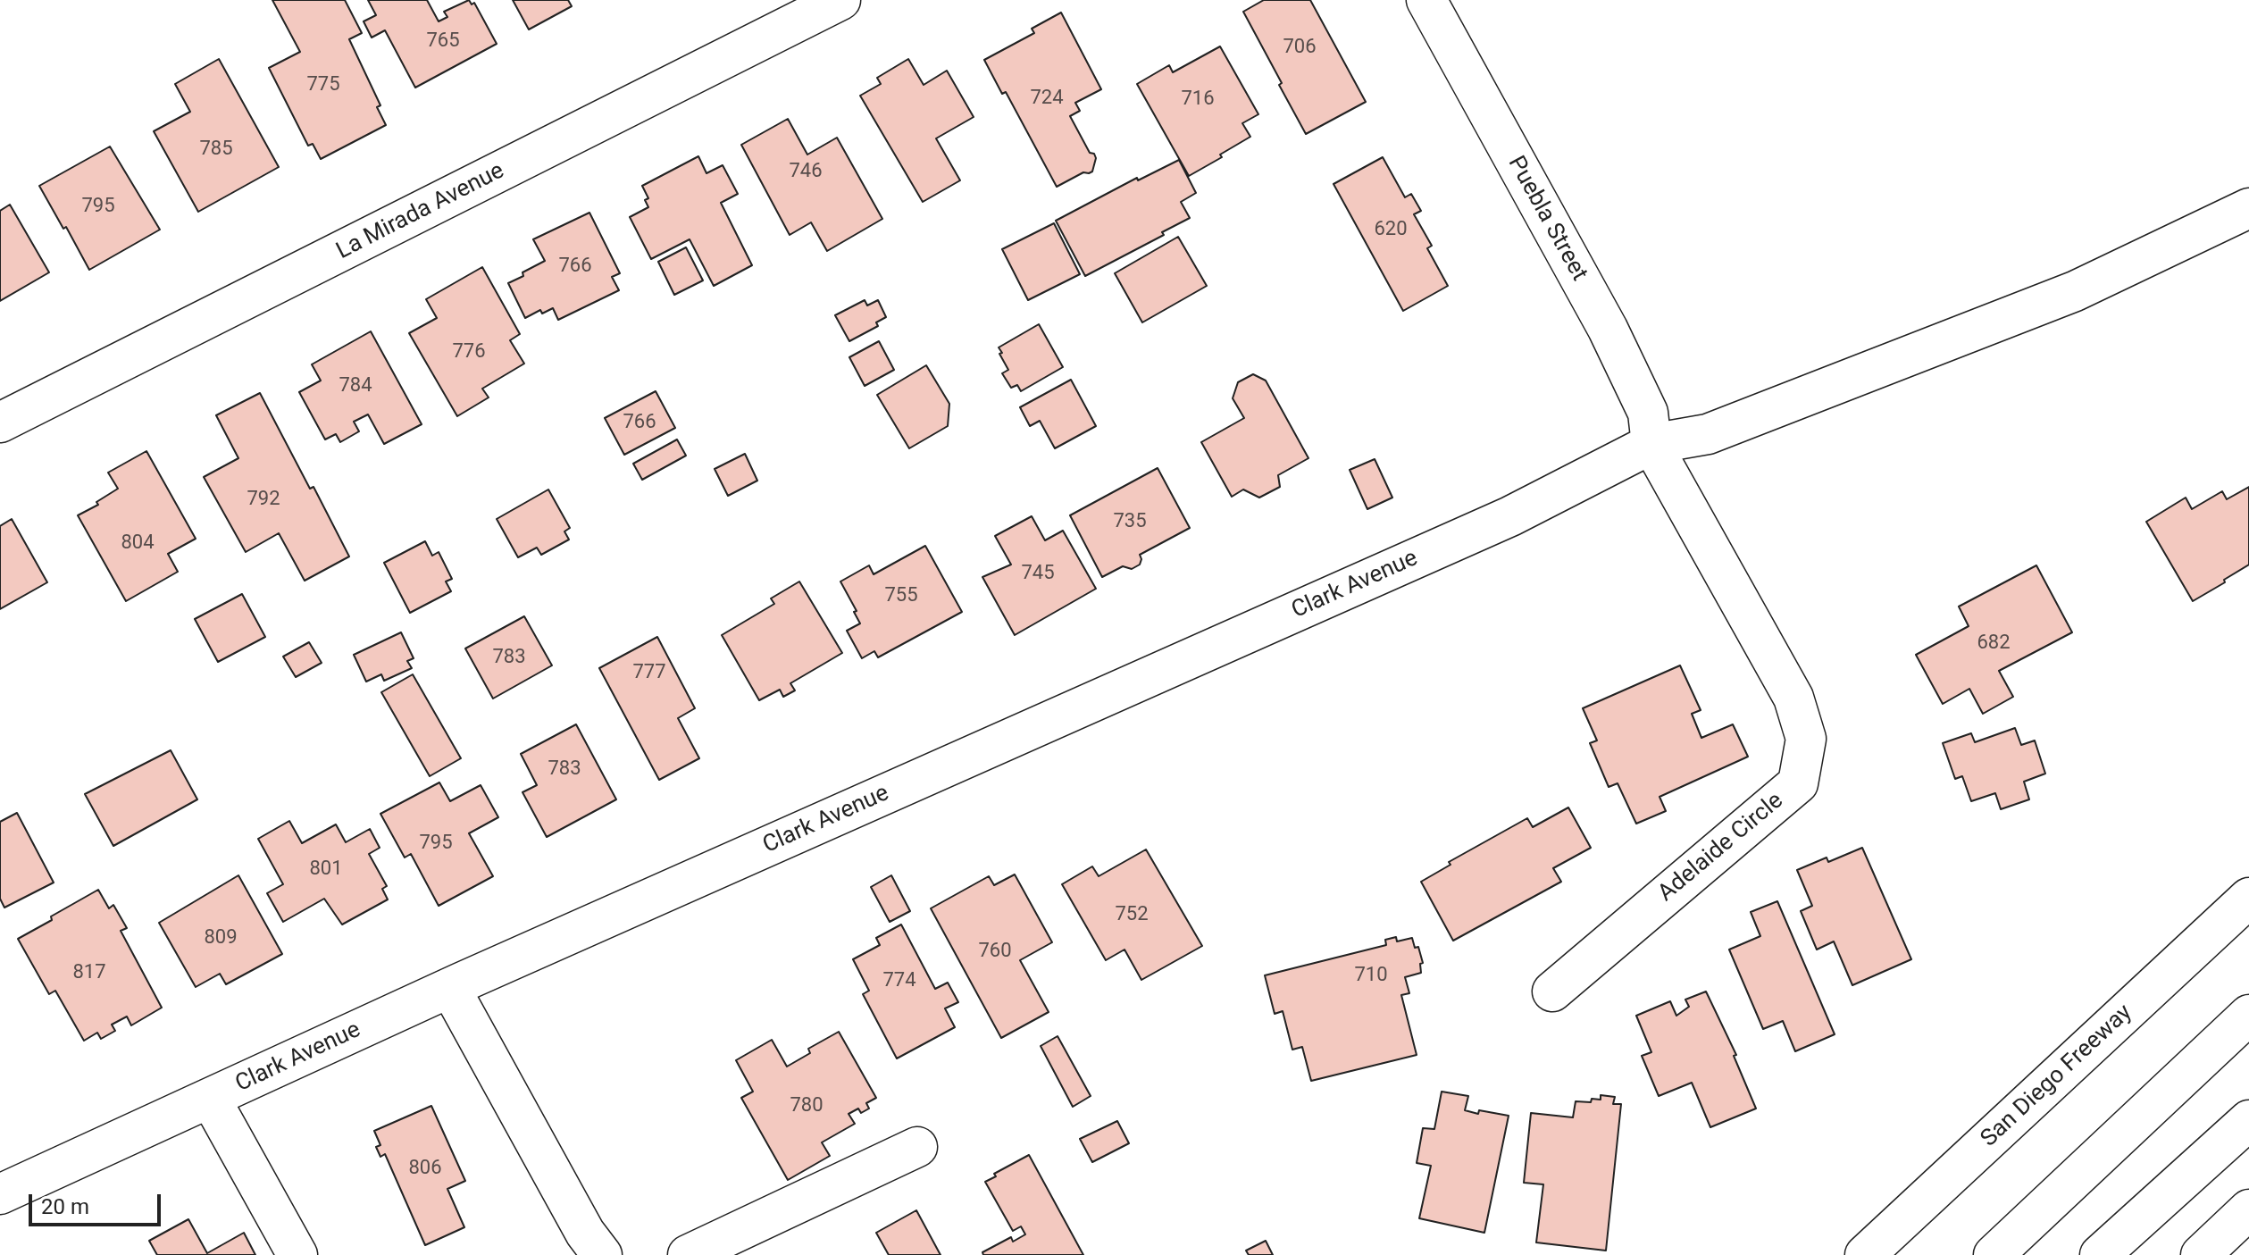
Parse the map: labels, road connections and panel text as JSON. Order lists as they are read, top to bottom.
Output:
{
  "streets": {
    "main road": [
      "La Mirada Avenue",
      "Puebla Street",
      "Clark Avenue",
      "Adelaide Circle",
      "San Diego Freeway"
    ]
  },
  "crossings": [
    ["Puebla Street", "Clark Avenue"],
    ["Puebla Street", "Adelaide Circle"],
    ["Clark Avenue", "Adelaide Circle"]
  ],
  "house_numbers": [
    "765",
    "706",
    "775",
    "724",
    "716",
    "785",
    "746",
    "795",
    "620",
    "766",
    "776",
    "784",
    "766",
    "792",
    "735",
    "804",
    "745",
    "755",
    "682",
    "783",
    "777",
    "783",
    "795",
    "801",
    "752",
    "809",
    "760",
    "817",
    "710",
    "774",
    "780",
    "806"
  ],
  "scale_bar": "20 m"
}
